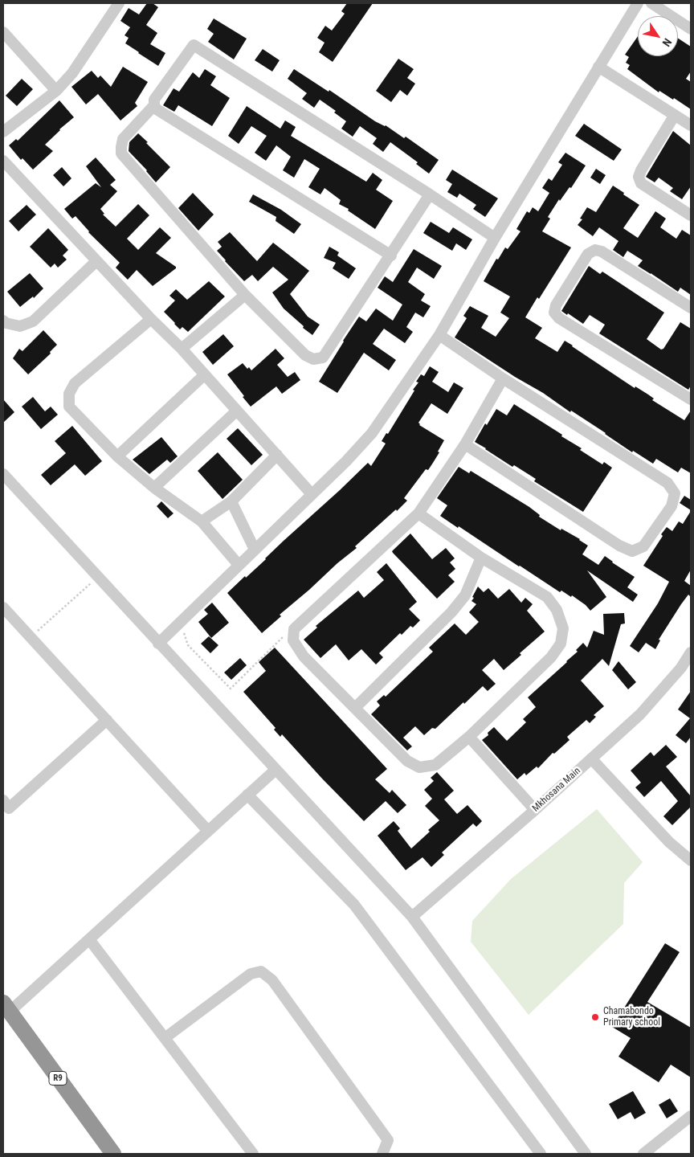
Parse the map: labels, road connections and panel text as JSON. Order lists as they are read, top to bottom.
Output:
{
  "streets": {
    "highway": ["R9"],
    "street": ["Mkhosana Main"]
  },
  "places": ["Chamabondo Primary school"],
  "north": "bottom right"
}
